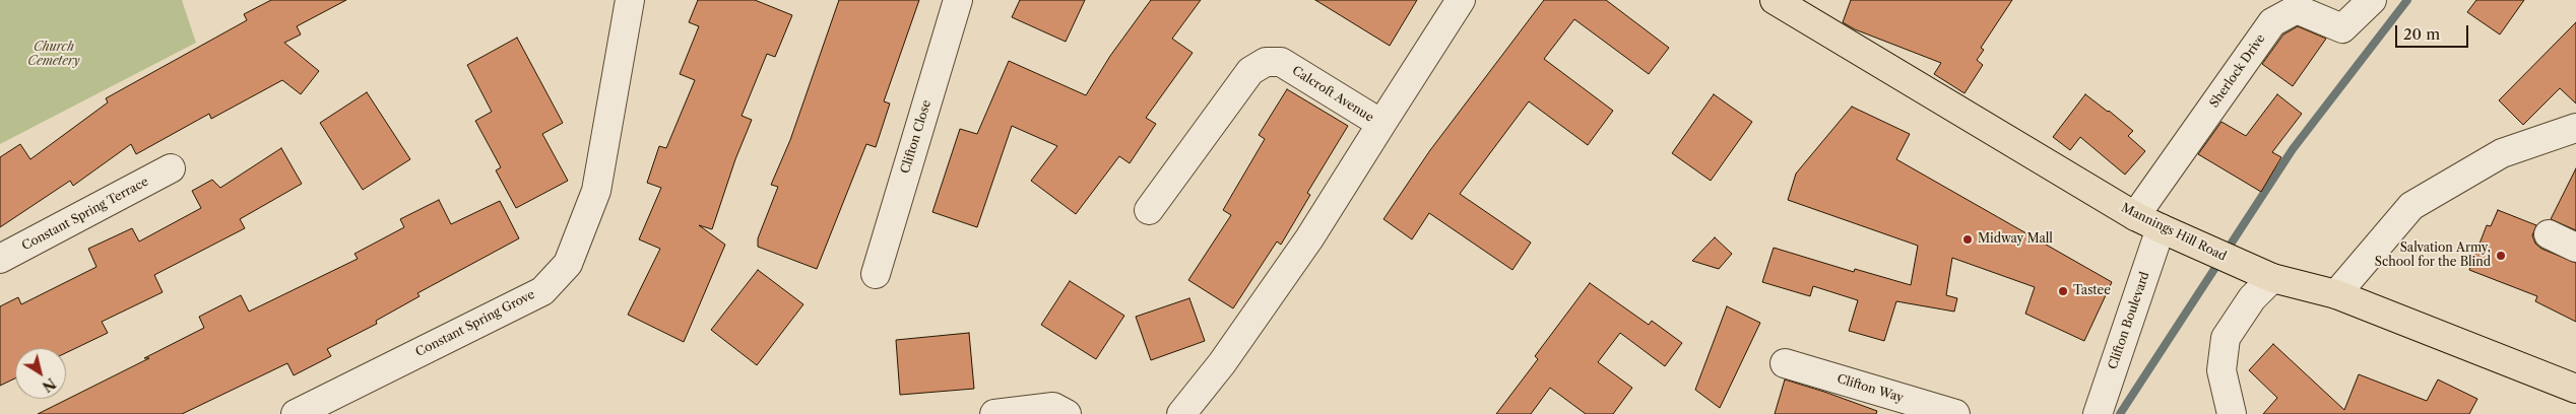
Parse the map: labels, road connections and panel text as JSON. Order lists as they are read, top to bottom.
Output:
{
  "streets": {
    "main road": ["Mannings Hill Road"],
    "street": [
      "Sherlock Drive",
      "Calcroft Avenue",
      "Clifton Close",
      "Constant Spring Terrace",
      "Clifton Boulevard",
      "Constant Spring Grove",
      "Clifton Way"
    ]
  },
  "crossings": [
    ["Sherlock Drive", "Mannings Hill Road"],
    ["Mannings Hill Road", "Clifton Boulevard"]
  ],
  "parks": ["Church Cemetery"],
  "places": ["Midway Mall", "Salvation Army, School for the Blind", "Tastee"],
  "scale_bar": "20 m",
  "north": "bottom right"
}
